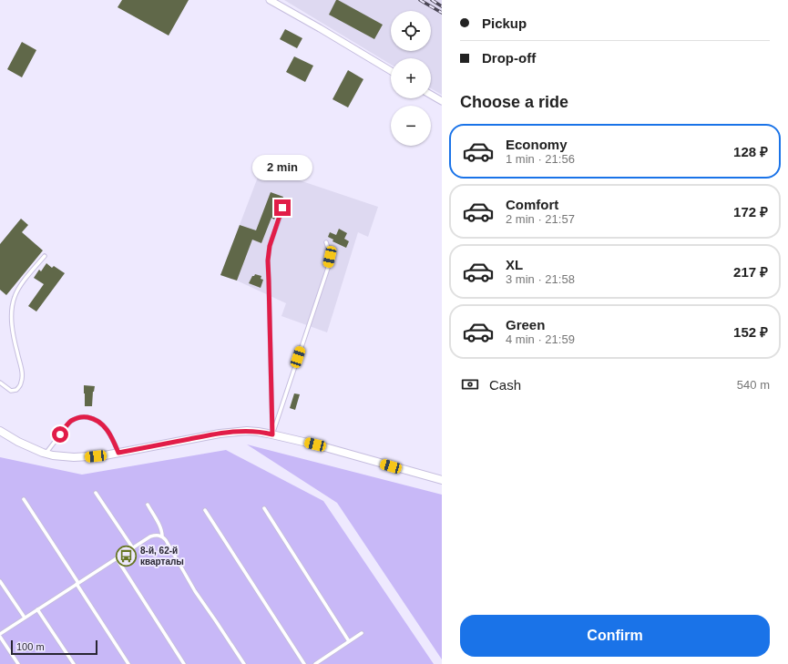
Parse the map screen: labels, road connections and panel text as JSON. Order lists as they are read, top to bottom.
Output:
{
  "places": {
    "bus stop": ["8-й, 62-й кварталы"]
  },
  "scale_bar": "100 m",
  "page": {
    "banner": ["Pickup", "Drop-off"],
    "map_buttons": ["+", "−"],
    "heading": "Choose a ride",
    "list": [
      {
        "name": "Economy",
        "note": "1 min · 21:56",
        "value": "128 ₽"
      },
      {
        "name": "Comfort",
        "note": "2 min · 21:57",
        "value": "172 ₽"
      },
      {
        "name": "XL",
        "note": "3 min · 21:58",
        "value": "217 ₽"
      },
      {
        "name": "Green",
        "note": "4 min · 21:59",
        "value": "152 ₽"
      }
    ],
    "bubble": "2 min",
    "pay": ["Cash", "540 m"],
    "buttons": "Confirm",
    "scale": "100 m"
  }
}
